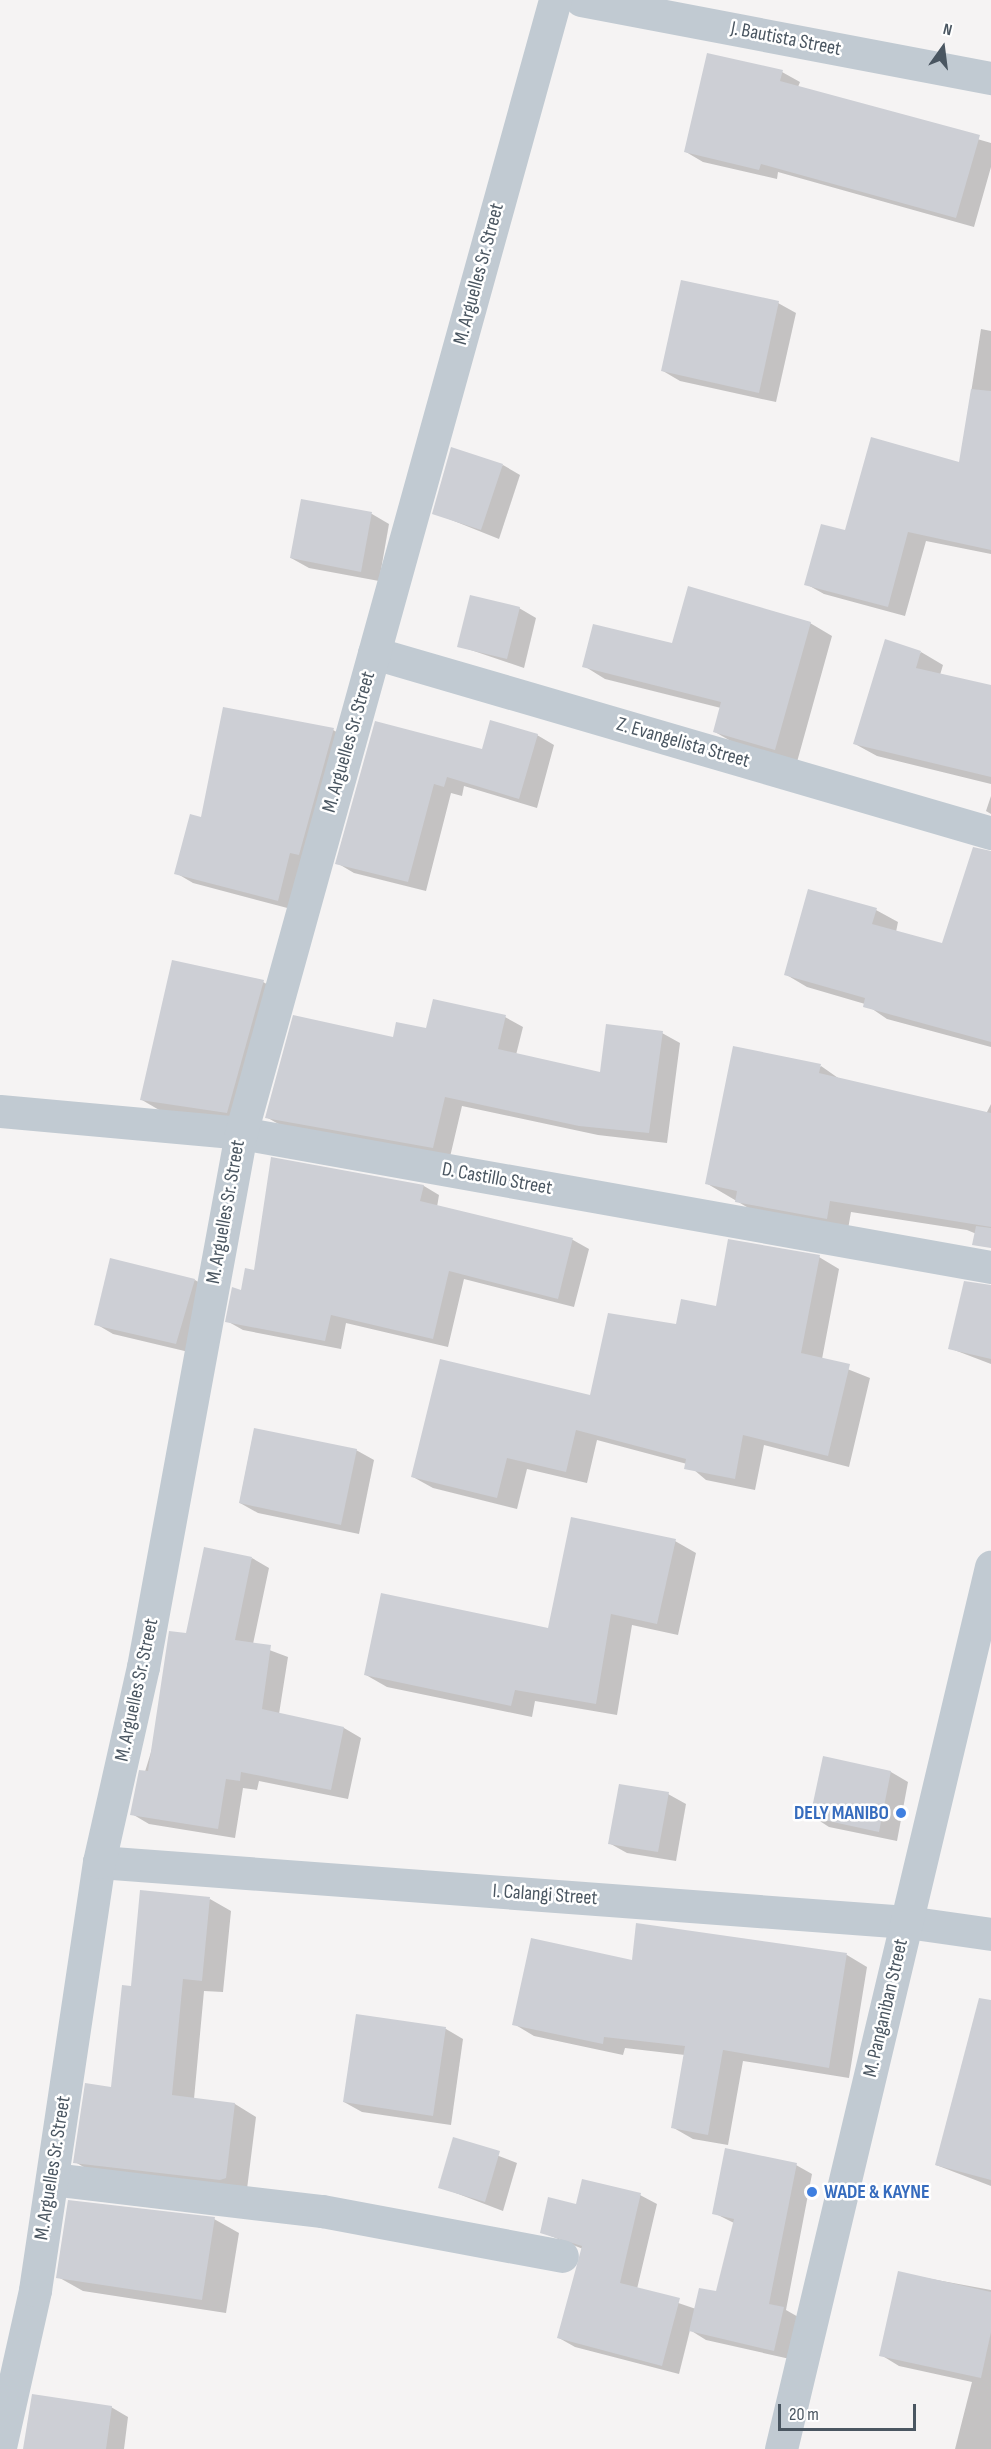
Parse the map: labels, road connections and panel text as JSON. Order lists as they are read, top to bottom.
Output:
{
  "streets": {
    "street": [
      "J. Bautista Street",
      "M. Arguelles Sr. Street",
      "Z. Evangelista Street",
      "D. Castillo Street",
      "I. Calangi Street",
      "M. Panganiban Street"
    ]
  },
  "crossings": [
    ["M. Arguelles Sr. Street", "Z. Evangelista Street"],
    ["M. Arguelles Sr. Street", "D. Castillo Street"],
    ["M. Arguelles Sr. Street", "I. Calangi Street"],
    ["I. Calangi Street", "M. Panganiban Street"]
  ],
  "places": ["DELY MANIBO", "WADE & KAYNE"],
  "scale_bar": "20 m",
  "north": "top"
}
